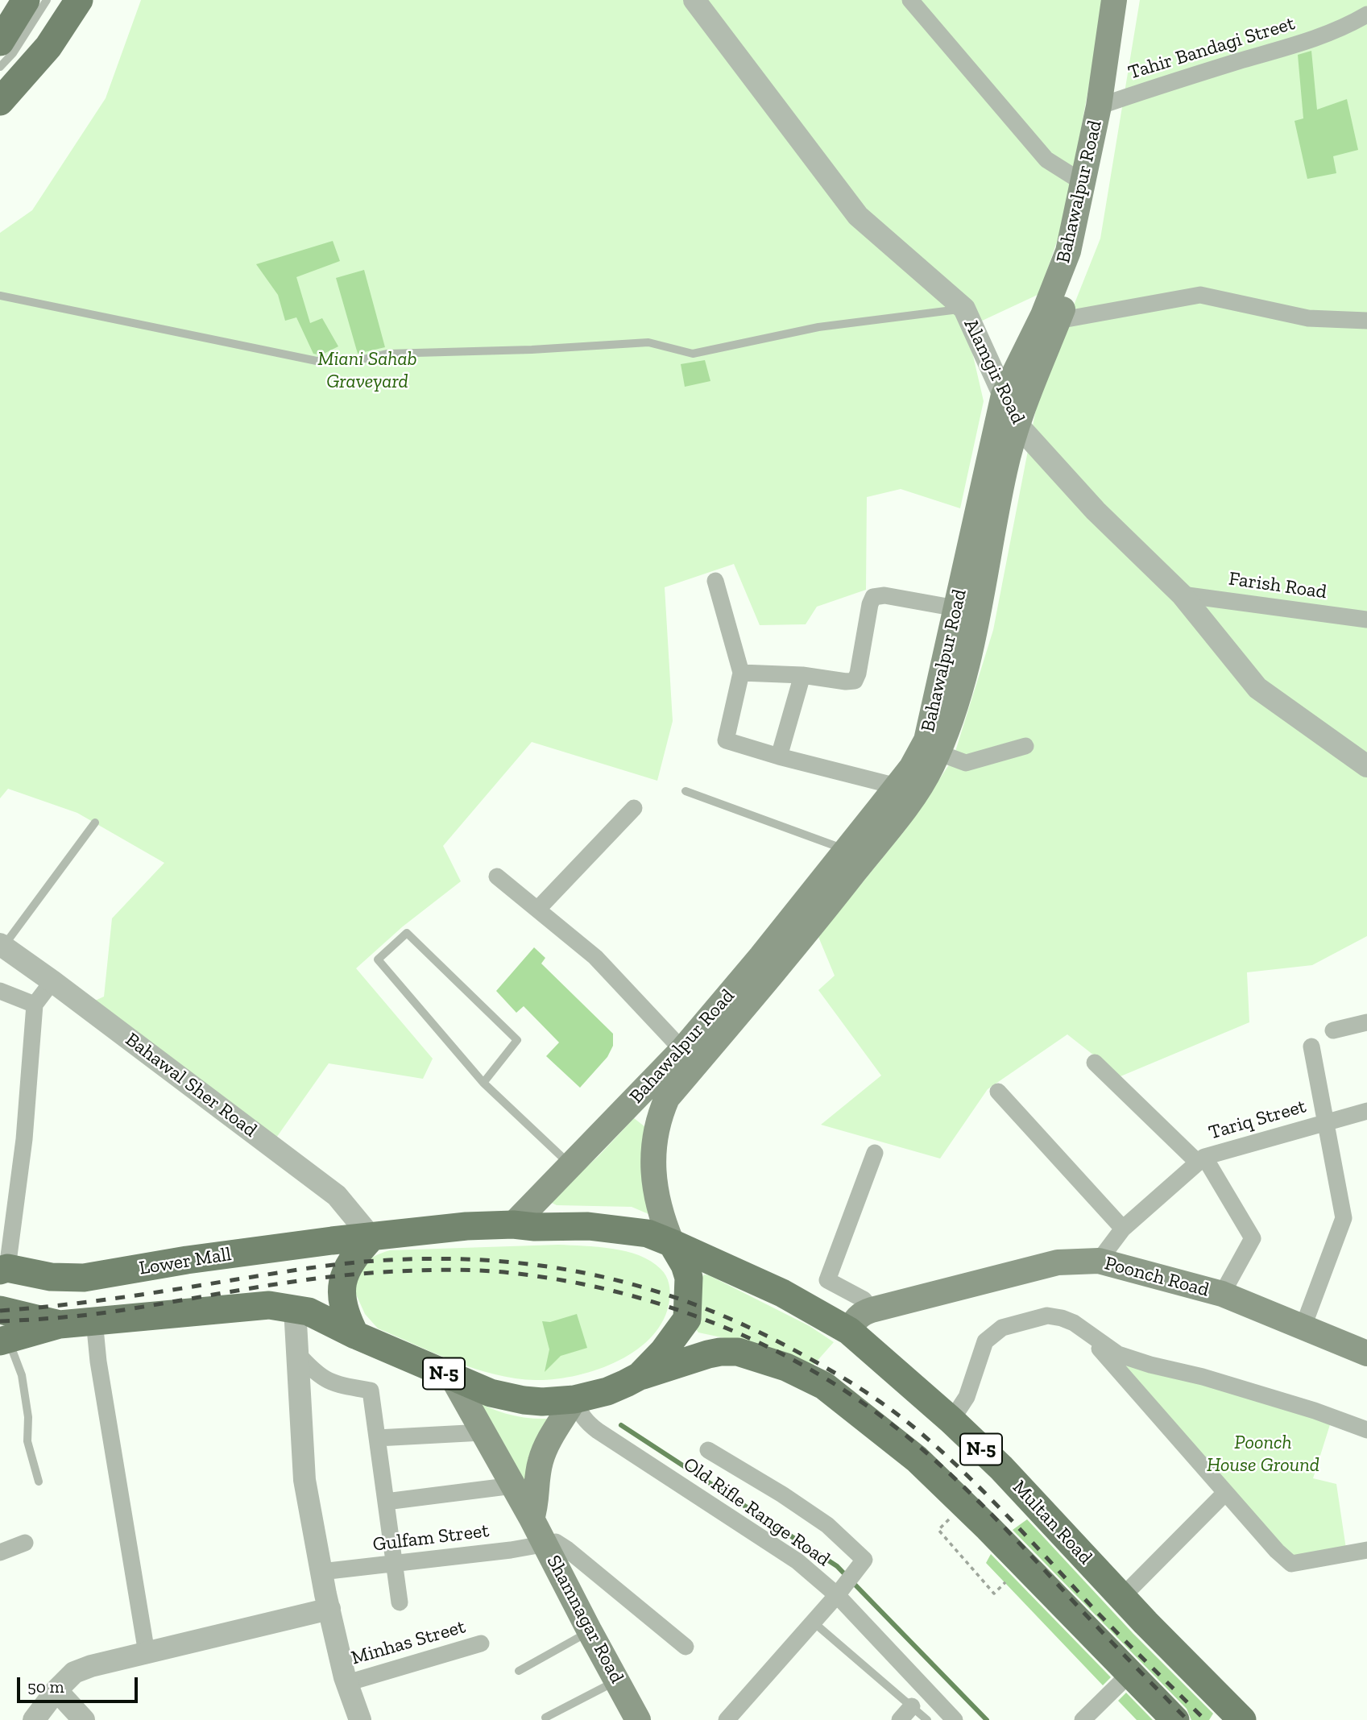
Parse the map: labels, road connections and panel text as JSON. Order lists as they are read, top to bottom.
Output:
{
  "streets": {
    "main road": [
      "Bahawalpur Road",
      "Lower Mall",
      "Poonch Road",
      "N-5",
      "Multan Road",
      "Shamnagar Road"
    ],
    "street": [
      "Tahir Bandagi Street",
      "Alamgir Road",
      "Farish Road",
      "Bahawal Sher Road",
      "Tariq Street",
      "Old Rifle Range Road",
      "Gulfam Street",
      "Minhas Street"
    ]
  },
  "crossings": [
    ["Tahir Bandagi Street", "Bahawalpur Road"],
    ["Bahawalpur Road", "Alamgir Road"],
    ["Bahawalpur Road", "N-5"],
    ["Bahawalpur Road", "Multan Road"],
    ["Alamgir Road", "Farish Road"],
    ["Bahawal Sher Road", "Lower Mall"],
    ["Bahawal Sher Road", "N-5"],
    ["Tariq Street", "Poonch Road"],
    ["Lower Mall", "N-5"],
    ["Poonch Road", "Multan Road"],
    ["N-5", "Old Rifle Range Road"],
    ["N-5", "Multan Road"],
    ["N-5", "Shamnagar Road"],
    ["Gulfam Street", "Shamnagar Road"]
  ],
  "parks": ["Miani Sahab Graveyard", "Poonch House Ground"],
  "scale_bar": "50 m"
}
